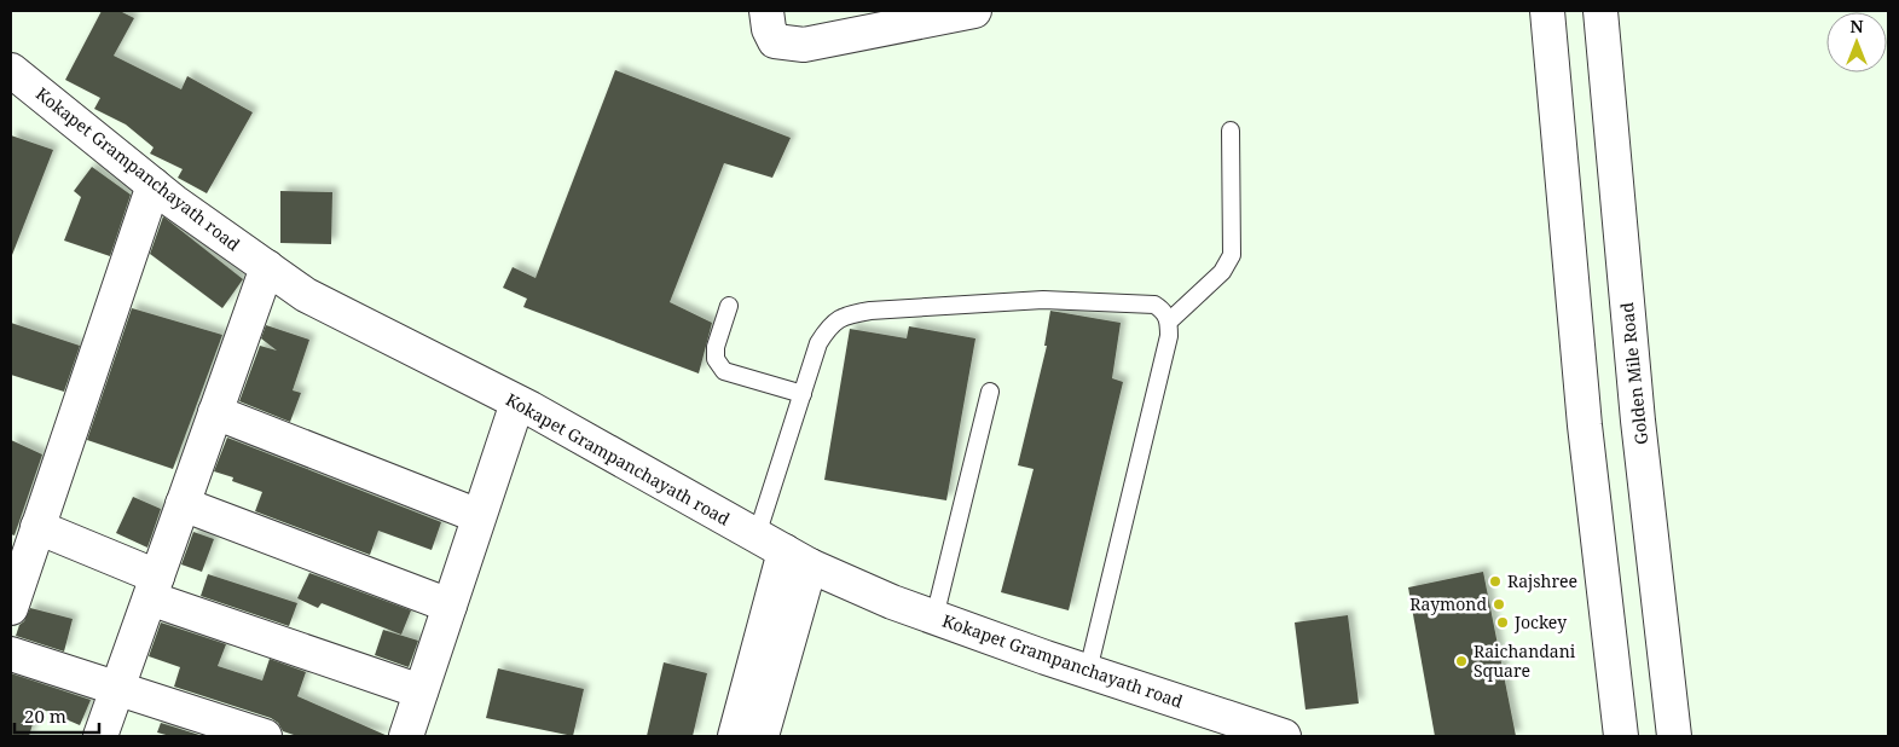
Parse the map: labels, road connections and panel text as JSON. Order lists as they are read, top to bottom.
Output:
{
  "streets": {
    "street": ["Kokapet Grampanchayath road", "Golden Mile Road"]
  },
  "places": [
    "Rajshree",
    "Raymond",
    "Jockey",
    "Raichandani Square"
  ],
  "scale_bar": "20 m",
  "north": "top"
}
